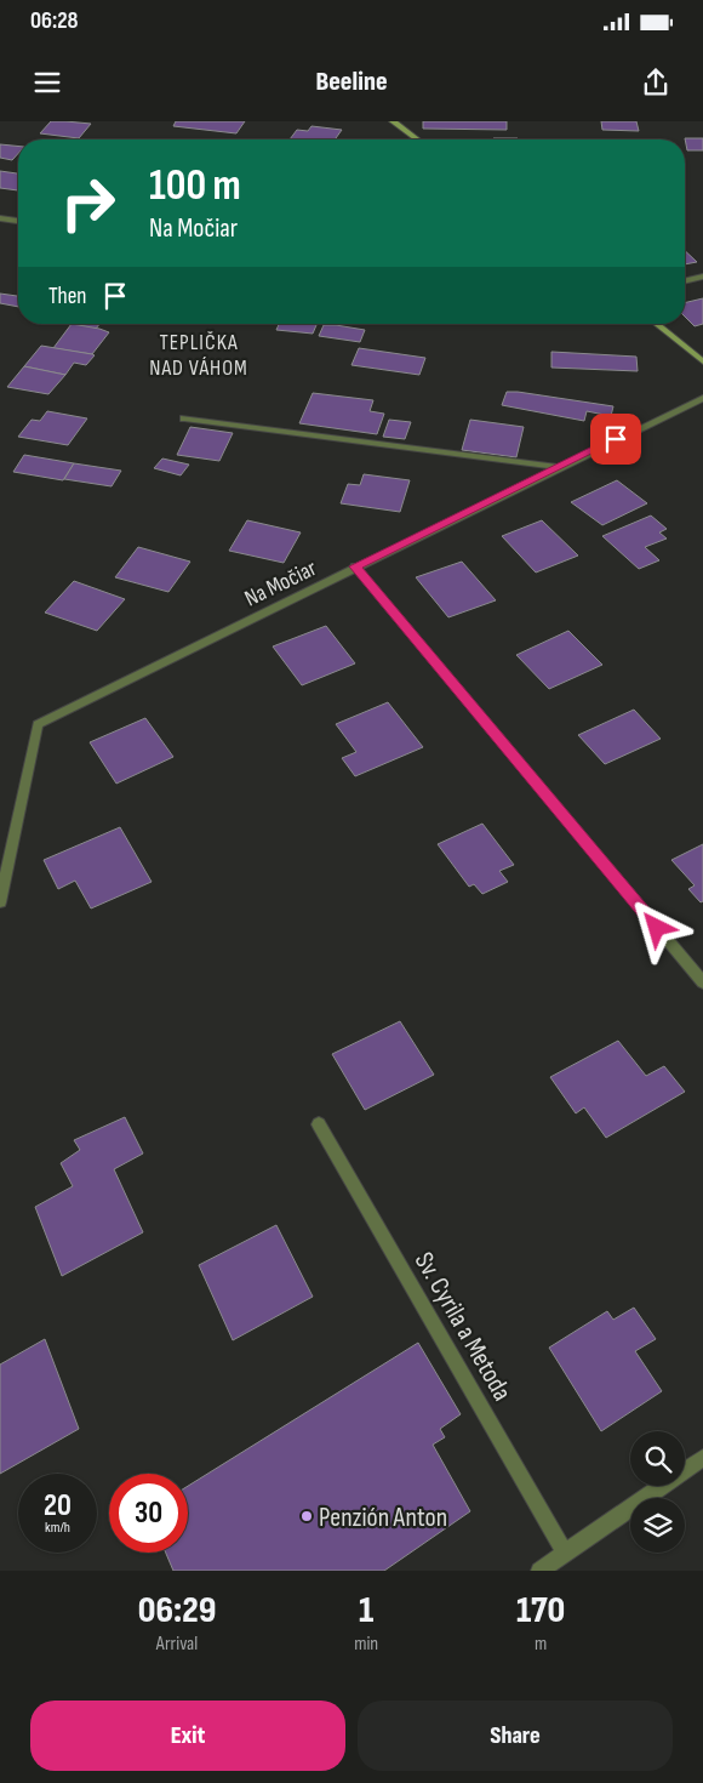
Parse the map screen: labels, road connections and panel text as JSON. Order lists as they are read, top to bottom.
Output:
{
  "streets": {
    "street": ["Na Močiar", "Sv. Cyrila a Metoda"]
  },
  "districts": ["TEPLIČKA NAD VÁHOM"],
  "places": ["Penzión Anton"],
  "page": {
    "status": "06:28",
    "header": "Beeline",
    "turn": ["100 m", "Na Močiar"],
    "then": "Then",
    "speed": "20 km/h",
    "limit": "30",
    "eta": [
      "06:29",
      "Arrival",
      "1",
      "min",
      "170",
      "m"
    ],
    "buttons": ["Exit", "Share"]
  }
}
